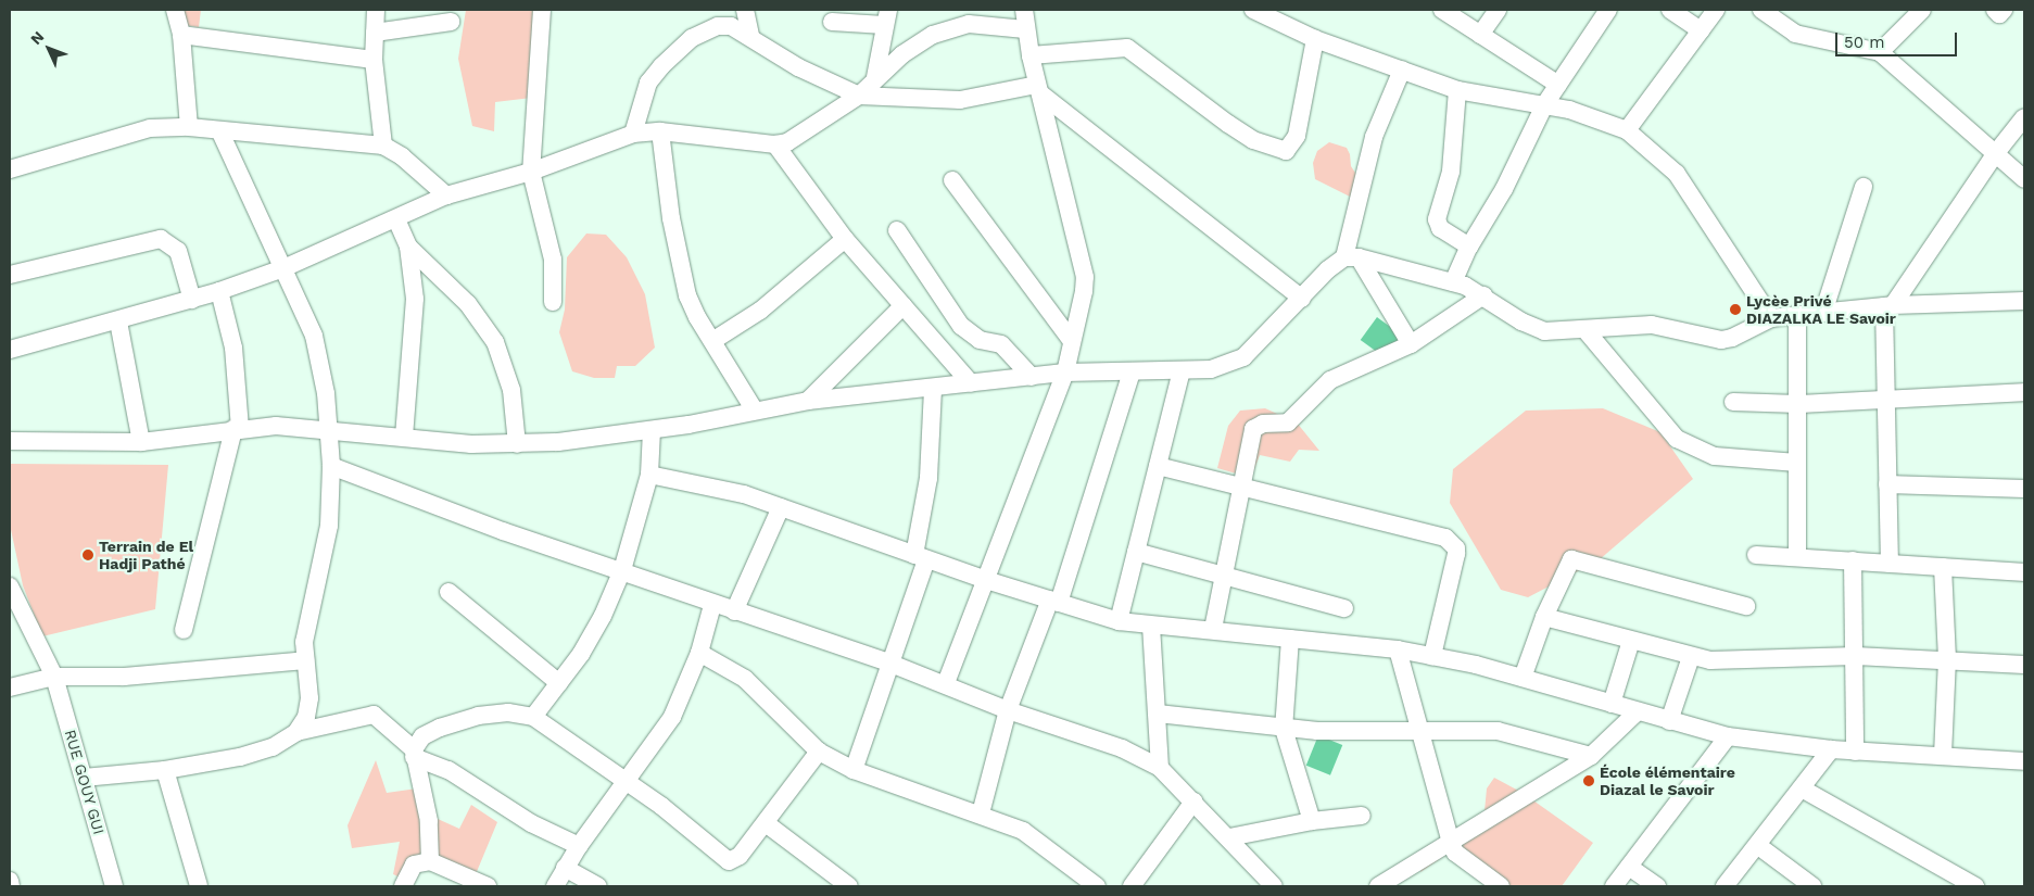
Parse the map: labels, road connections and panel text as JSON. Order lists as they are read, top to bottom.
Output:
{
  "streets": {
    "street": ["RUE GOUY GUI"]
  },
  "places": ["Lycèe Privé DIAZALKA LE Savoir", "Terrain de El Hadji Pathé", "École élémentaire Diazal le Savoir"],
  "scale_bar": "50 m",
  "north": "top left"
}
